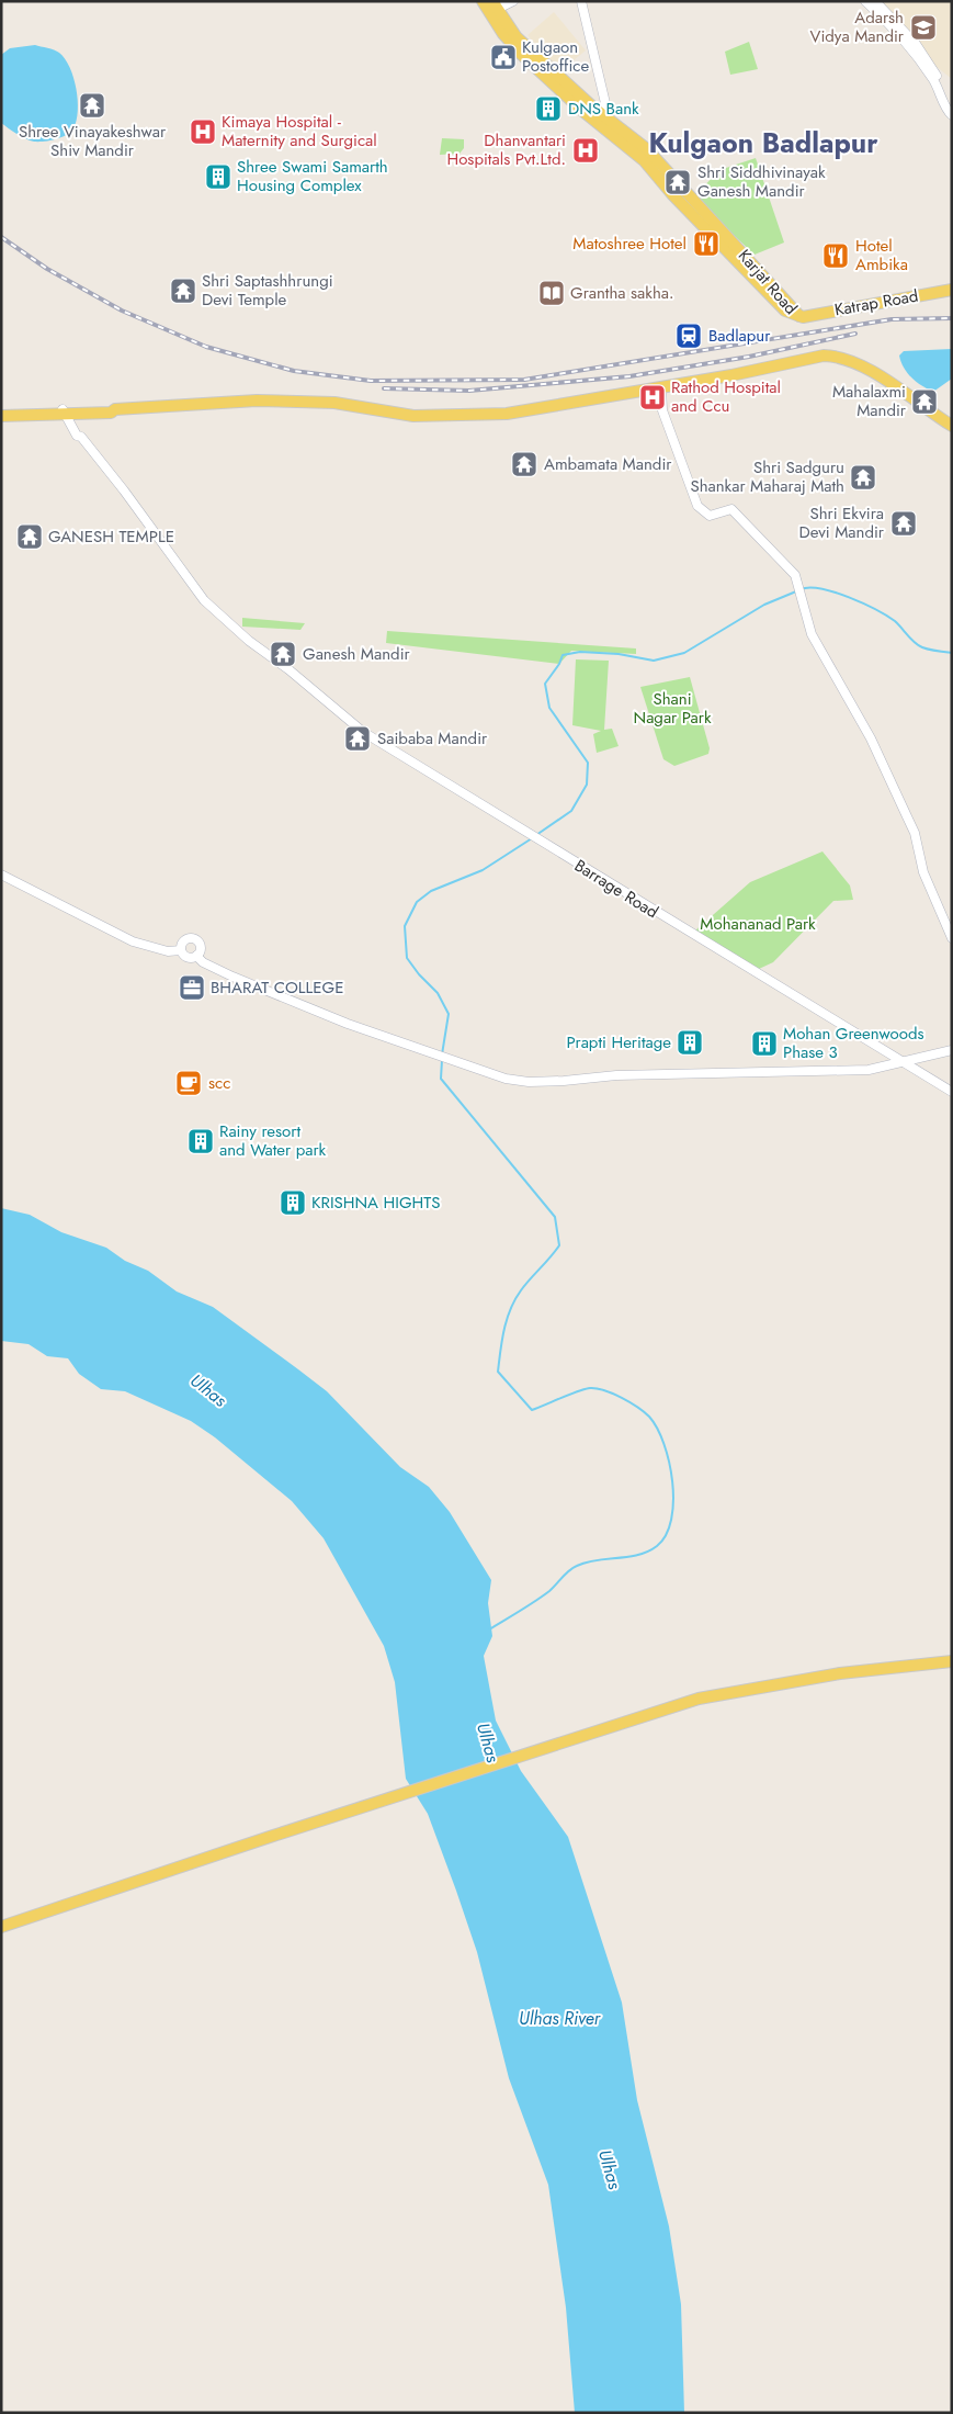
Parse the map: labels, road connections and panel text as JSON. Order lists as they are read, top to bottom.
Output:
{
  "streets": {
    "main road": ["Karjat Road", "Katrap Road"],
    "street": ["Barrage Road"]
  },
  "crossings": [
    ["Karjat Road", "Katrap Road"]
  ],
  "districts": ["Kulgaon Badlapur"],
  "water": ["Ulhas", "Ulhas River"],
  "parks": ["Shani Nagar Park", "Mohananad Park"],
  "places": {
    "school or university": ["Adarsh Vidya Mandir"],
    "public building": ["Kulgaon Postoffice"],
    "temple": [
      "Shree Vinayakeshwar Shiv Mandir",
      "Shri Siddhivinayak Ganesh Mandir",
      "Shri Saptashhrungi Devi Temple",
      "Mahalaxmi Mandir",
      "Ambamata Mandir",
      "Shri Sadguru Shankar Maharaj Math",
      "Shri Ekvira Devi Mandir",
      "GANESH TEMPLE",
      "Ganesh Mandir",
      "Saibaba Mandir"
    ],
    "building": [
      "DNS Bank",
      "Shree Swami Samarth Housing Complex",
      "Prapti Heritage",
      "Mohan Greenwoods Phase 3",
      "Rainy resort and Water park",
      "KRISHNA HIGHTS"
    ],
    "hospital": ["Kimaya Hospital - Maternity and Surgical", "Dhanvantari Hospitals Pvt.Ltd.", "Rathod Hospital and Ccu"],
    "restaurant": ["Matoshree Hotel", "Hotel Ambika"],
    "library": ["Grantha sakha."],
    "station": ["Badlapur"],
    "office": ["BHARAT COLLEGE"],
    "cafe": ["scc"]
  }
}
